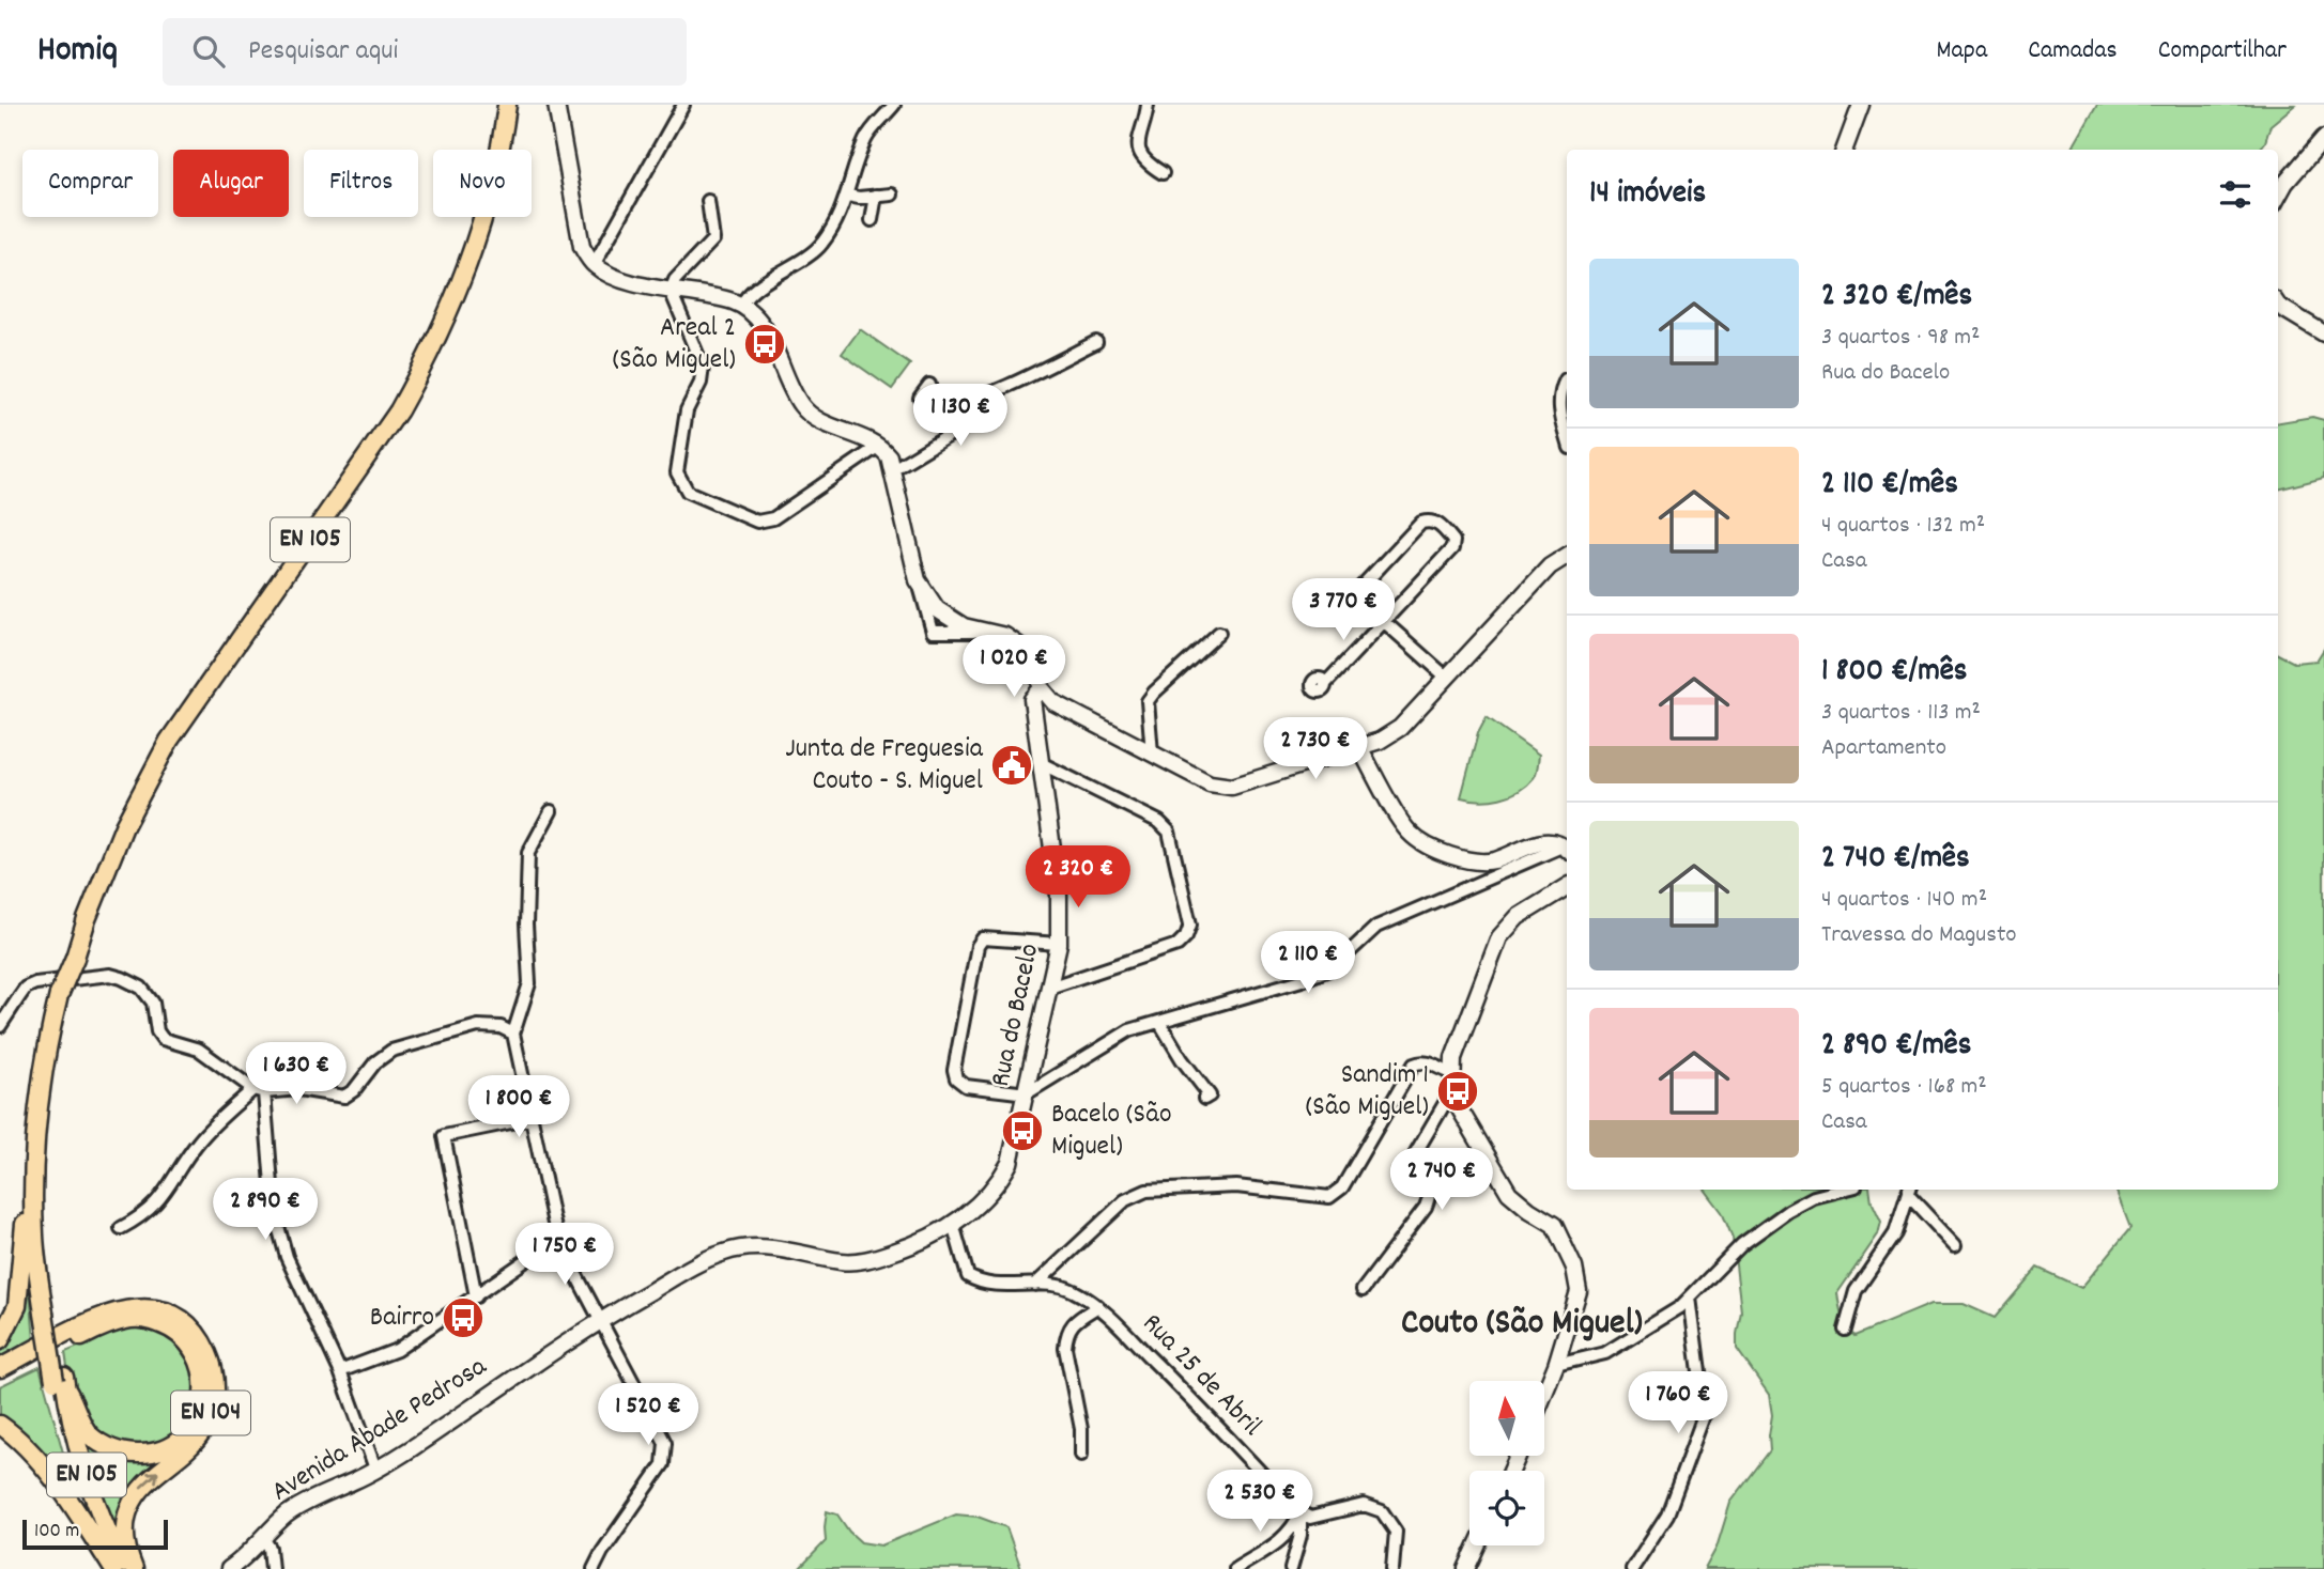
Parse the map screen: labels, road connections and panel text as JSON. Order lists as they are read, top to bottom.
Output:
{
  "streets": {
    "main road": ["EN 105", "EN 104"],
    "street": ["Rua do Bacelo", "Rua 25 de Abril", "Avenida Abade Pedrosa"]
  },
  "crossings": [
    ["EN 105", "EN 104"],
    ["Rua do Bacelo", "Rua 25 de Abril"],
    ["Rua do Bacelo", "Avenida Abade Pedrosa"]
  ],
  "districts": ["Couto (São Miguel)"],
  "places": {
    "bus stop": [
      "Areal 2 (São Miguel)",
      "Sandim 1 (São Miguel)",
      "Bacelo (São Miguel)",
      "Bairro"
    ],
    "public building": ["Junta de Freguesia Couto - S. Miguel"]
  },
  "scale_bar": "100 m",
  "north": "top",
  "page": {
    "header": "Homiq",
    "search": "Pesquisar aqui",
    "nav": ["Mapa", "Camadas", "Compartilhar"],
    "chip": [
      "Comprar",
      "Alugar",
      "Filtros",
      "Novo"
    ],
    "heading": "14 imóveis",
    "list": [
      {
        "name": "2 320 €/mês",
        "note": "3 quartos · 98 m² · Rua do Bacelo"
      },
      {
        "name": "2 110 €/mês",
        "note": "4 quartos · 132 m² · Casa"
      },
      {
        "name": "1 800 €/mês",
        "note": "3 quartos · 113 m² · Apartamento"
      },
      {
        "name": "2 740 €/mês",
        "note": "4 quartos · 140 m² · Travessa do Magusto"
      },
      {
        "name": "2 890 €/mês",
        "note": "5 quartos · 168 m² · Casa"
      }
    ],
    "price": [
      "1 130 €",
      "3 770 €",
      "1 020 €",
      "2 730 €",
      "2 320 €",
      "2 110 €",
      "1 630 €",
      "1 800 €",
      "2 740 €",
      "2 890 €",
      "1 750 €",
      "1 760 €",
      "1 520 €",
      "2 530 €"
    ],
    "scale": "100 m"
  }
}
